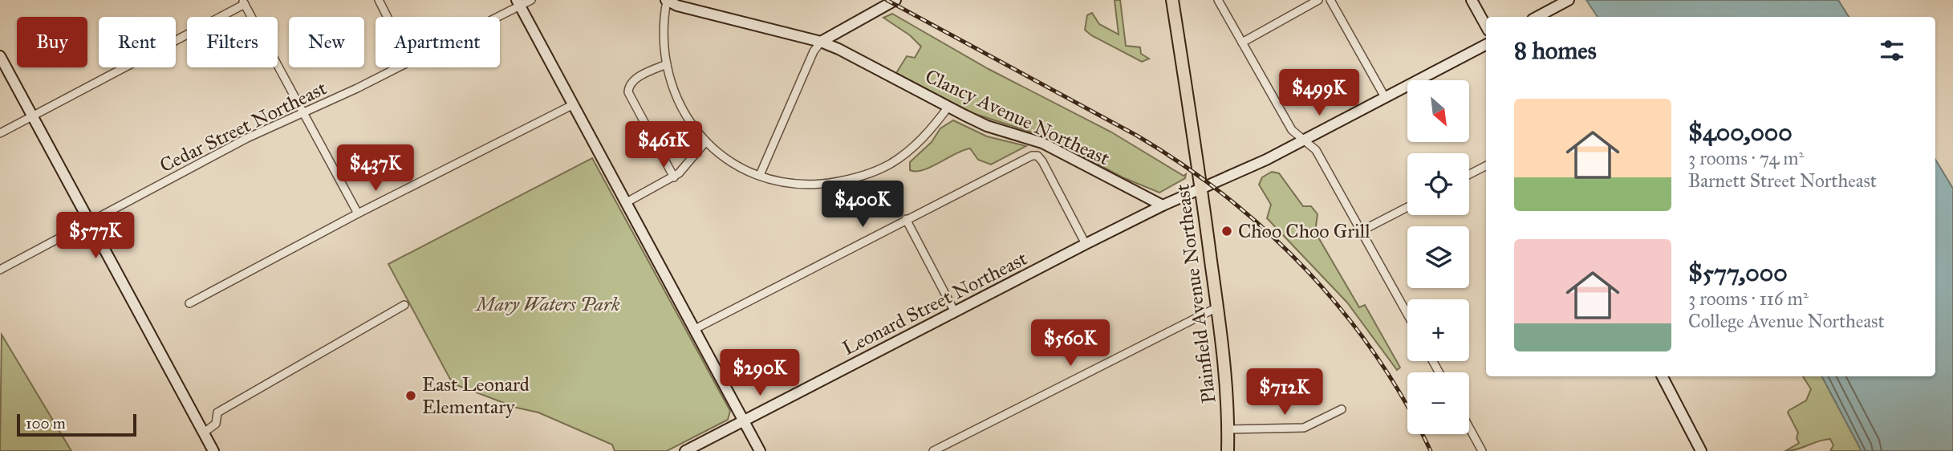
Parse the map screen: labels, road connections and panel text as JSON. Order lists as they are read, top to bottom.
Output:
{
  "streets": {
    "main road": ["Clancy Avenue Northeast", "Plainfield Avenue Northeast", "Leonard Street Northeast"],
    "street": ["Cedar Street Northeast"]
  },
  "crossings": [
    ["Clancy Avenue Northeast", "Leonard Street Northeast"],
    ["Plainfield Avenue Northeast", "Leonard Street Northeast"]
  ],
  "parks": ["Mary Waters Park"],
  "places": ["Choo Choo Grill", "East Leonard Elementary"],
  "scale_bar": "100 m",
  "north": "bottom right",
  "page": {
    "chip": [
      "Buy",
      "Rent",
      "Filters",
      "New",
      "Apartment"
    ],
    "heading": "8 homes",
    "price": [
      "$499K",
      "$461K",
      "$437K",
      "$400K",
      "$577K",
      "$560K",
      "$290K",
      "$712K"
    ],
    "map_buttons": ["+", "−"],
    "list": [
      {
        "name": "$400,000",
        "note": "3 rooms · 74 m² · Barnett Street Northeast"
      },
      {
        "name": "$577,000",
        "note": "3 rooms · 116 m² · College Avenue Northeast"
      }
    ],
    "scale": "100 m"
  }
}
